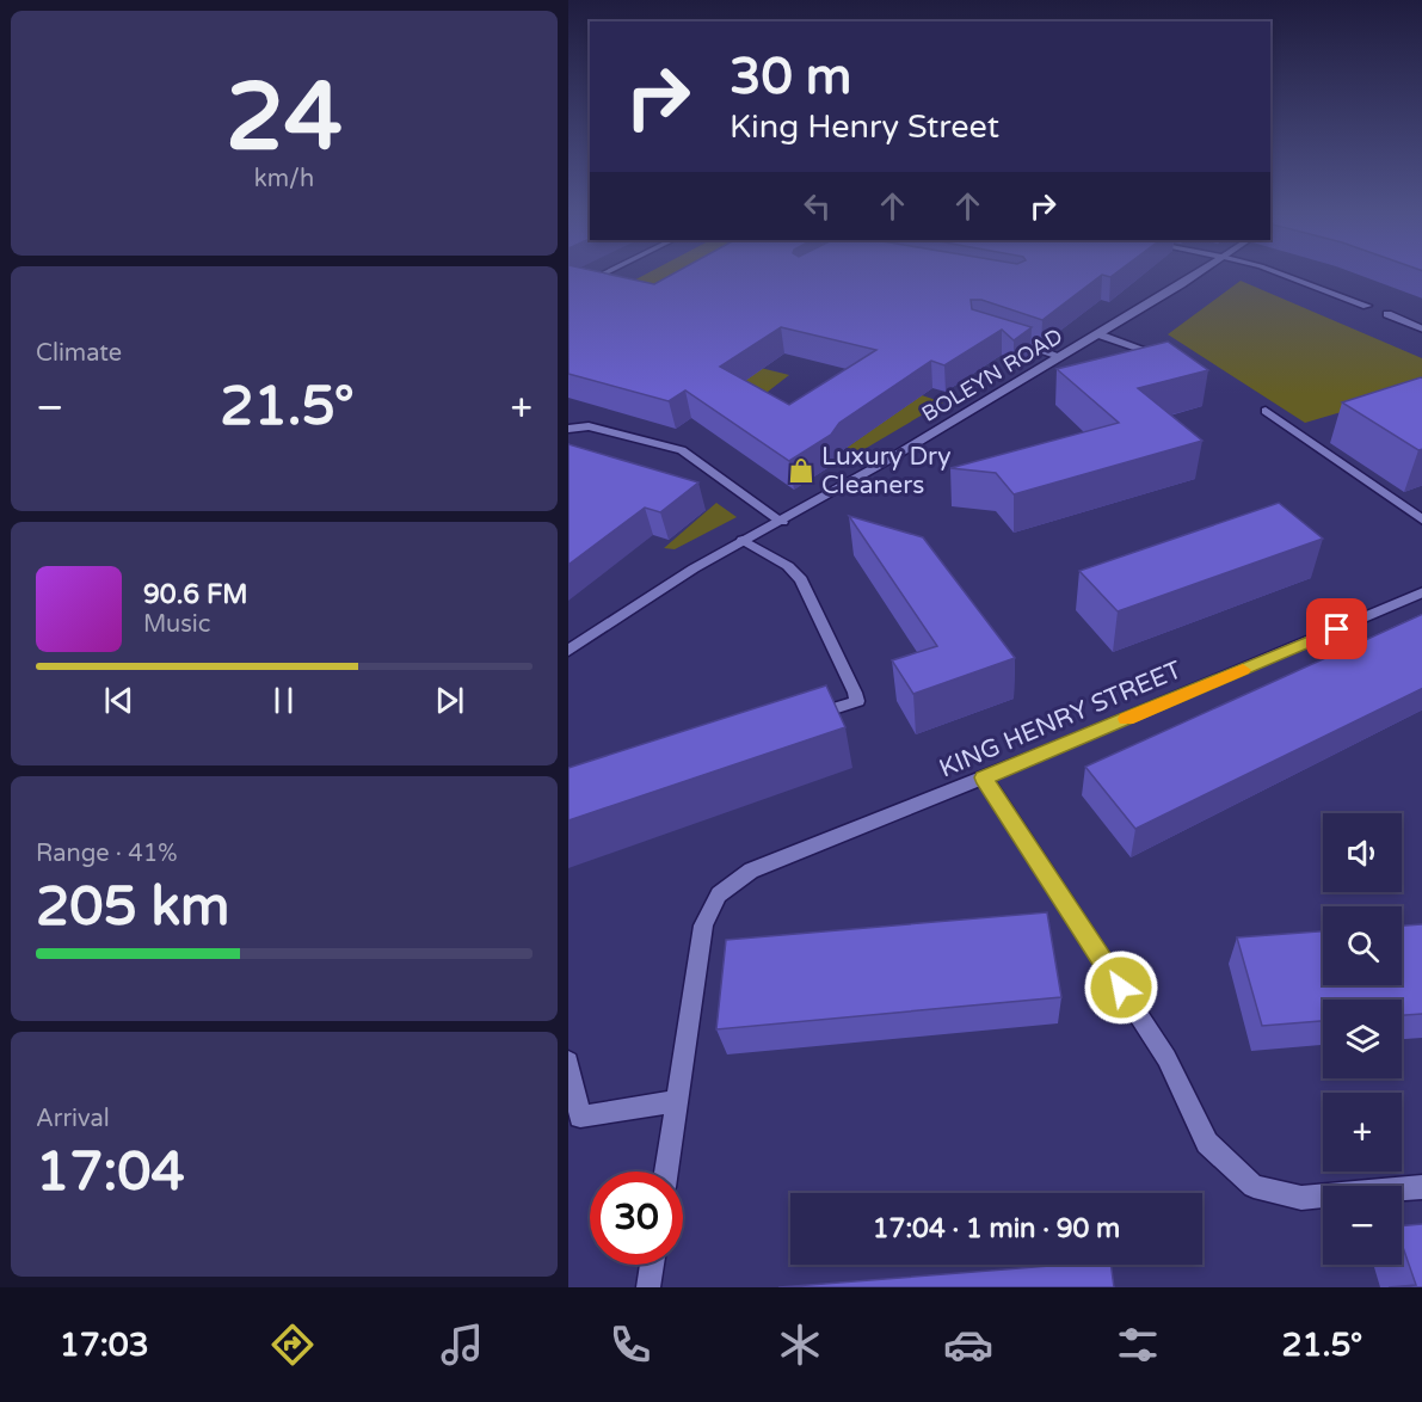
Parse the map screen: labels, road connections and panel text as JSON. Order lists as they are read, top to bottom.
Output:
{
  "streets": {
    "street": ["BOLEYN ROAD", "KING HENRY STREET"]
  },
  "places": {
    "shop": ["Luxury Dry Cleaners"]
  },
  "page": {
    "tile": [
      ["24", "km/h"],
      "Climate",
      ["Range · 41%", "205 km"],
      ["Arrival", "17:04"]
    ],
    "turn": ["30 m", "King Henry Street"],
    "heat": ["−", "21.5°", "+"],
    "song": ["90.6 FM", "Music"],
    "map_buttons": ["+", "−"],
    "limit": "30",
    "trip": "17:04 · 1 min · 90 m",
    "tabs": ["17:03", "21.5°"]
  }
}
